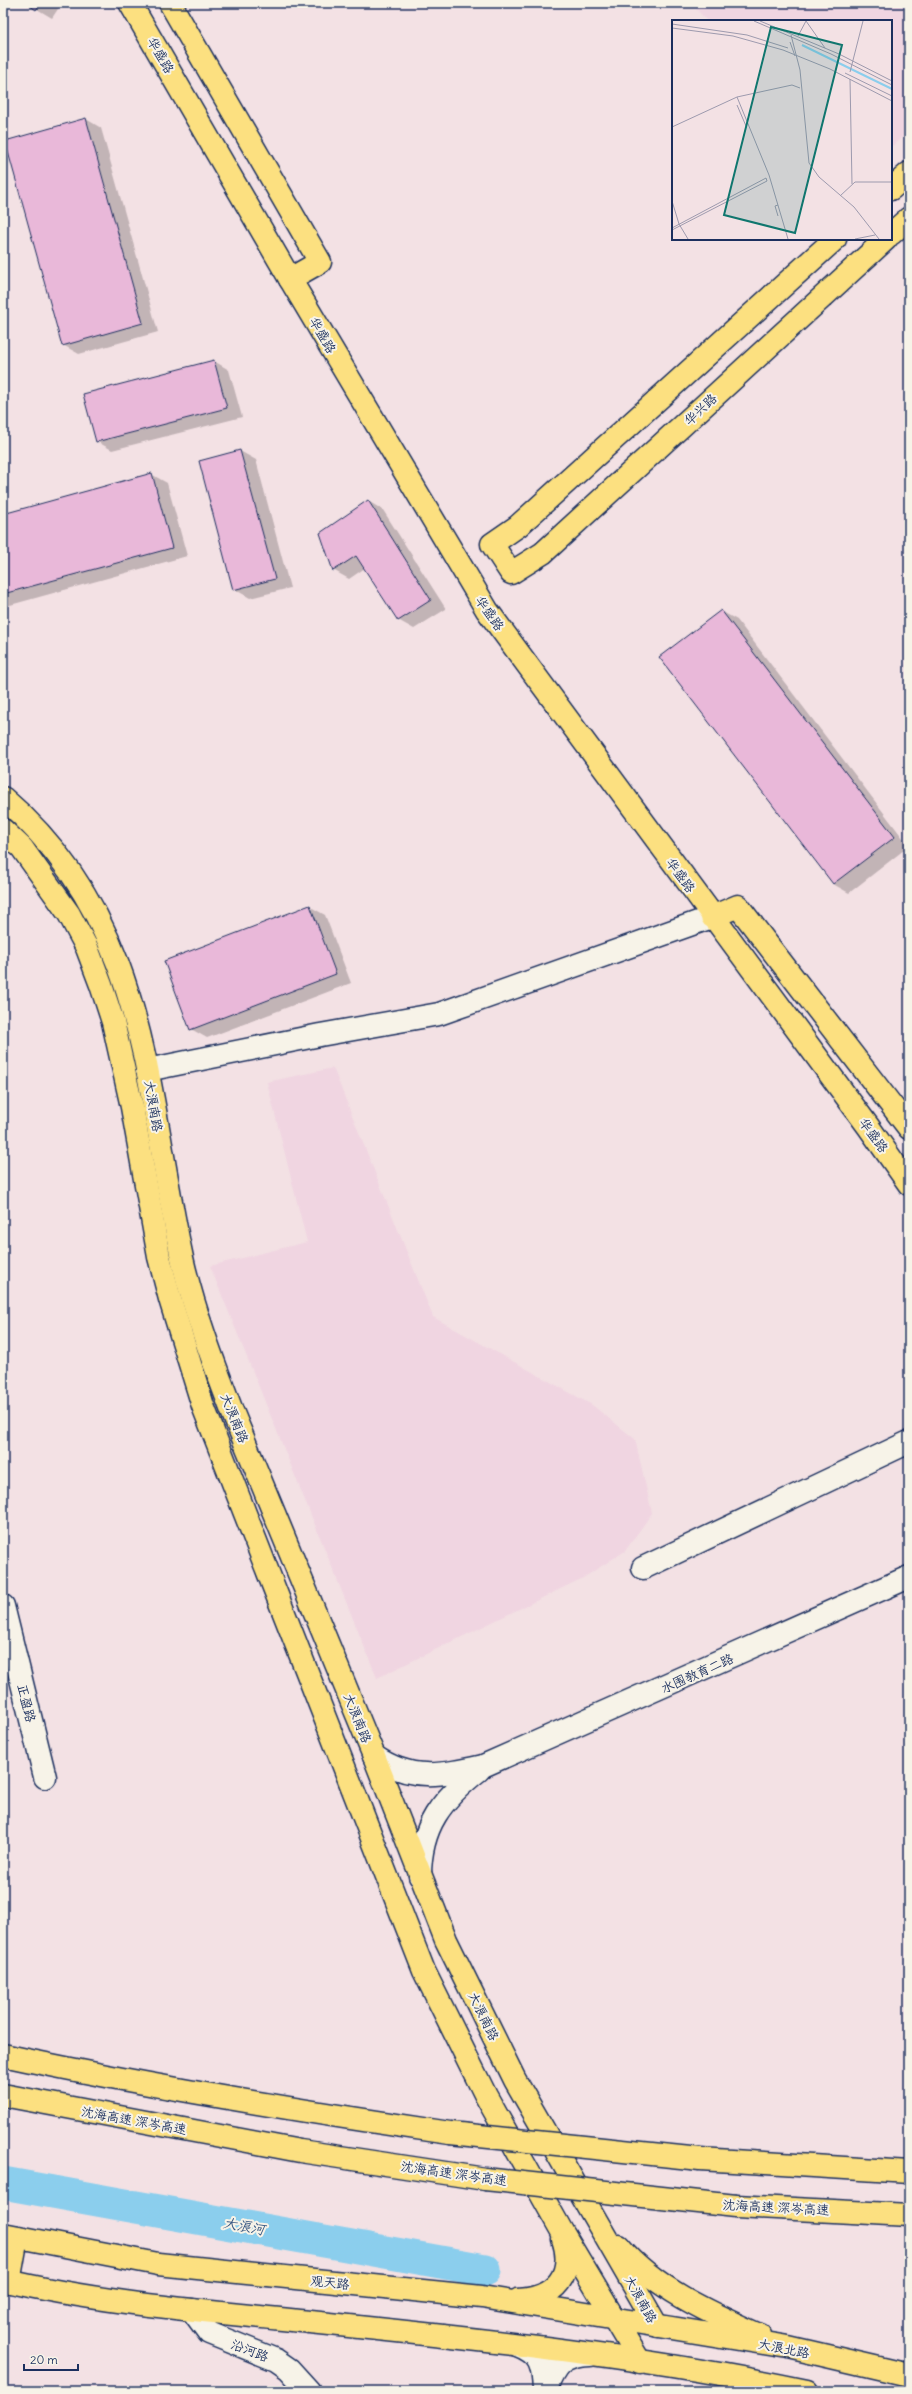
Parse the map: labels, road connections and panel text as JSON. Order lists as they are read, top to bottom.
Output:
{
  "streets": {
    "main road": [
      "华盛路",
      "华兴路",
      "大浪南路",
      "沈海高速 深岑高速",
      "观天路",
      "大浪北路"
    ],
    "street": ["水围教育二路", "正盈路", "沿河路"]
  },
  "crossings": [
    ["大浪南路", "观天路"],
    ["大浪南路", "大浪北路"],
    ["观天路", "大浪北路"]
  ],
  "water": ["大浪河"],
  "scale_bar": "20 m"
}
